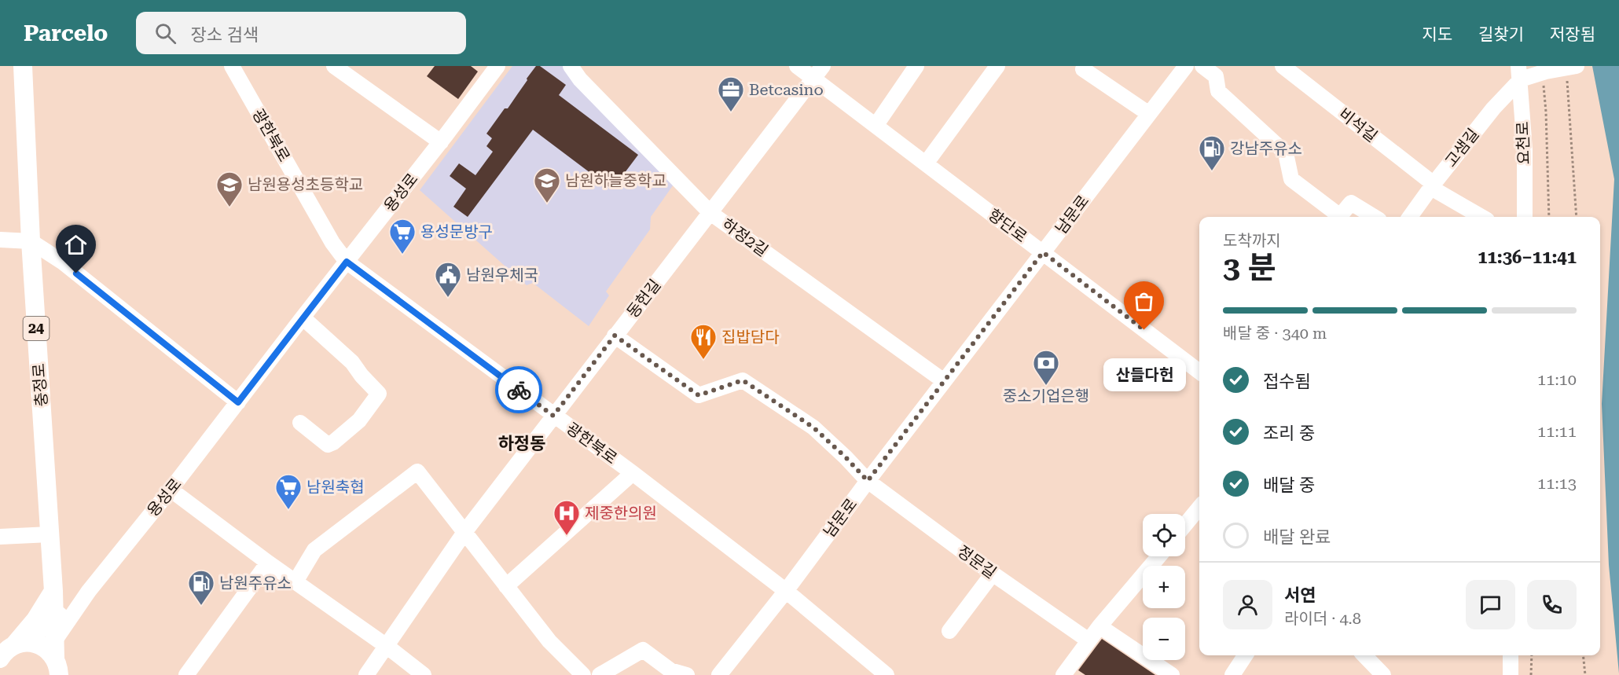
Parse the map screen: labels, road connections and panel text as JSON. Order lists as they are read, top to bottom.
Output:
{
  "streets": {
    "main road": ["24", "충정로"],
    "street": [
      "비석길",
      "광한북로",
      "요천로",
      "고샘길",
      "용성로",
      "남문로",
      "향단로",
      "하정2길",
      "동헌길",
      "정문길"
    ]
  },
  "crossings": [
    ["비석길", "고샘길"],
    ["광한북로", "용성로"],
    ["광한북로", "남문로"],
    ["광한북로", "동헌길"],
    ["요천로", "고샘길"],
    ["용성로", "충정로"],
    ["남문로", "향단로"],
    ["남문로", "하정2길"],
    ["남문로", "정문길"],
    ["향단로", "동헌길"],
    ["하정2길", "동헌길"],
    ["동헌길", "정문길"]
  ],
  "districts": ["하정동"],
  "places": {
    "office": ["Betcasino"],
    "fuel station": ["강남주유소", "남원주유소"],
    "school or university": ["남원하늘중학교", "남원용성초등학교"],
    "supermarket": ["용성문방구", "남원축협"],
    "public building": ["남원우체국"],
    "other": ["산들다헌"],
    "restaurant": ["집밥담다"],
    "bank": ["중소기업은행"],
    "hospital": ["제중한의원"]
  },
  "page": {
    "header": "Parcelo",
    "search": "장소 검색",
    "nav": ["지도", "길찾기", "저장됨"],
    "heading": ["3 분", "도착까지", "11:36–11:41"],
    "panel": ["서연", "라이더 · 4.8"],
    "bar": "배달 중 · 340 m",
    "list": [
      ["접수됨", "11:10"],
      ["조리 중", "11:11"],
      ["배달 중", "11:13"],
      "배달 완료"
    ],
    "bubble": "산들다헌",
    "map_buttons": ["+", "−"]
  }
}
